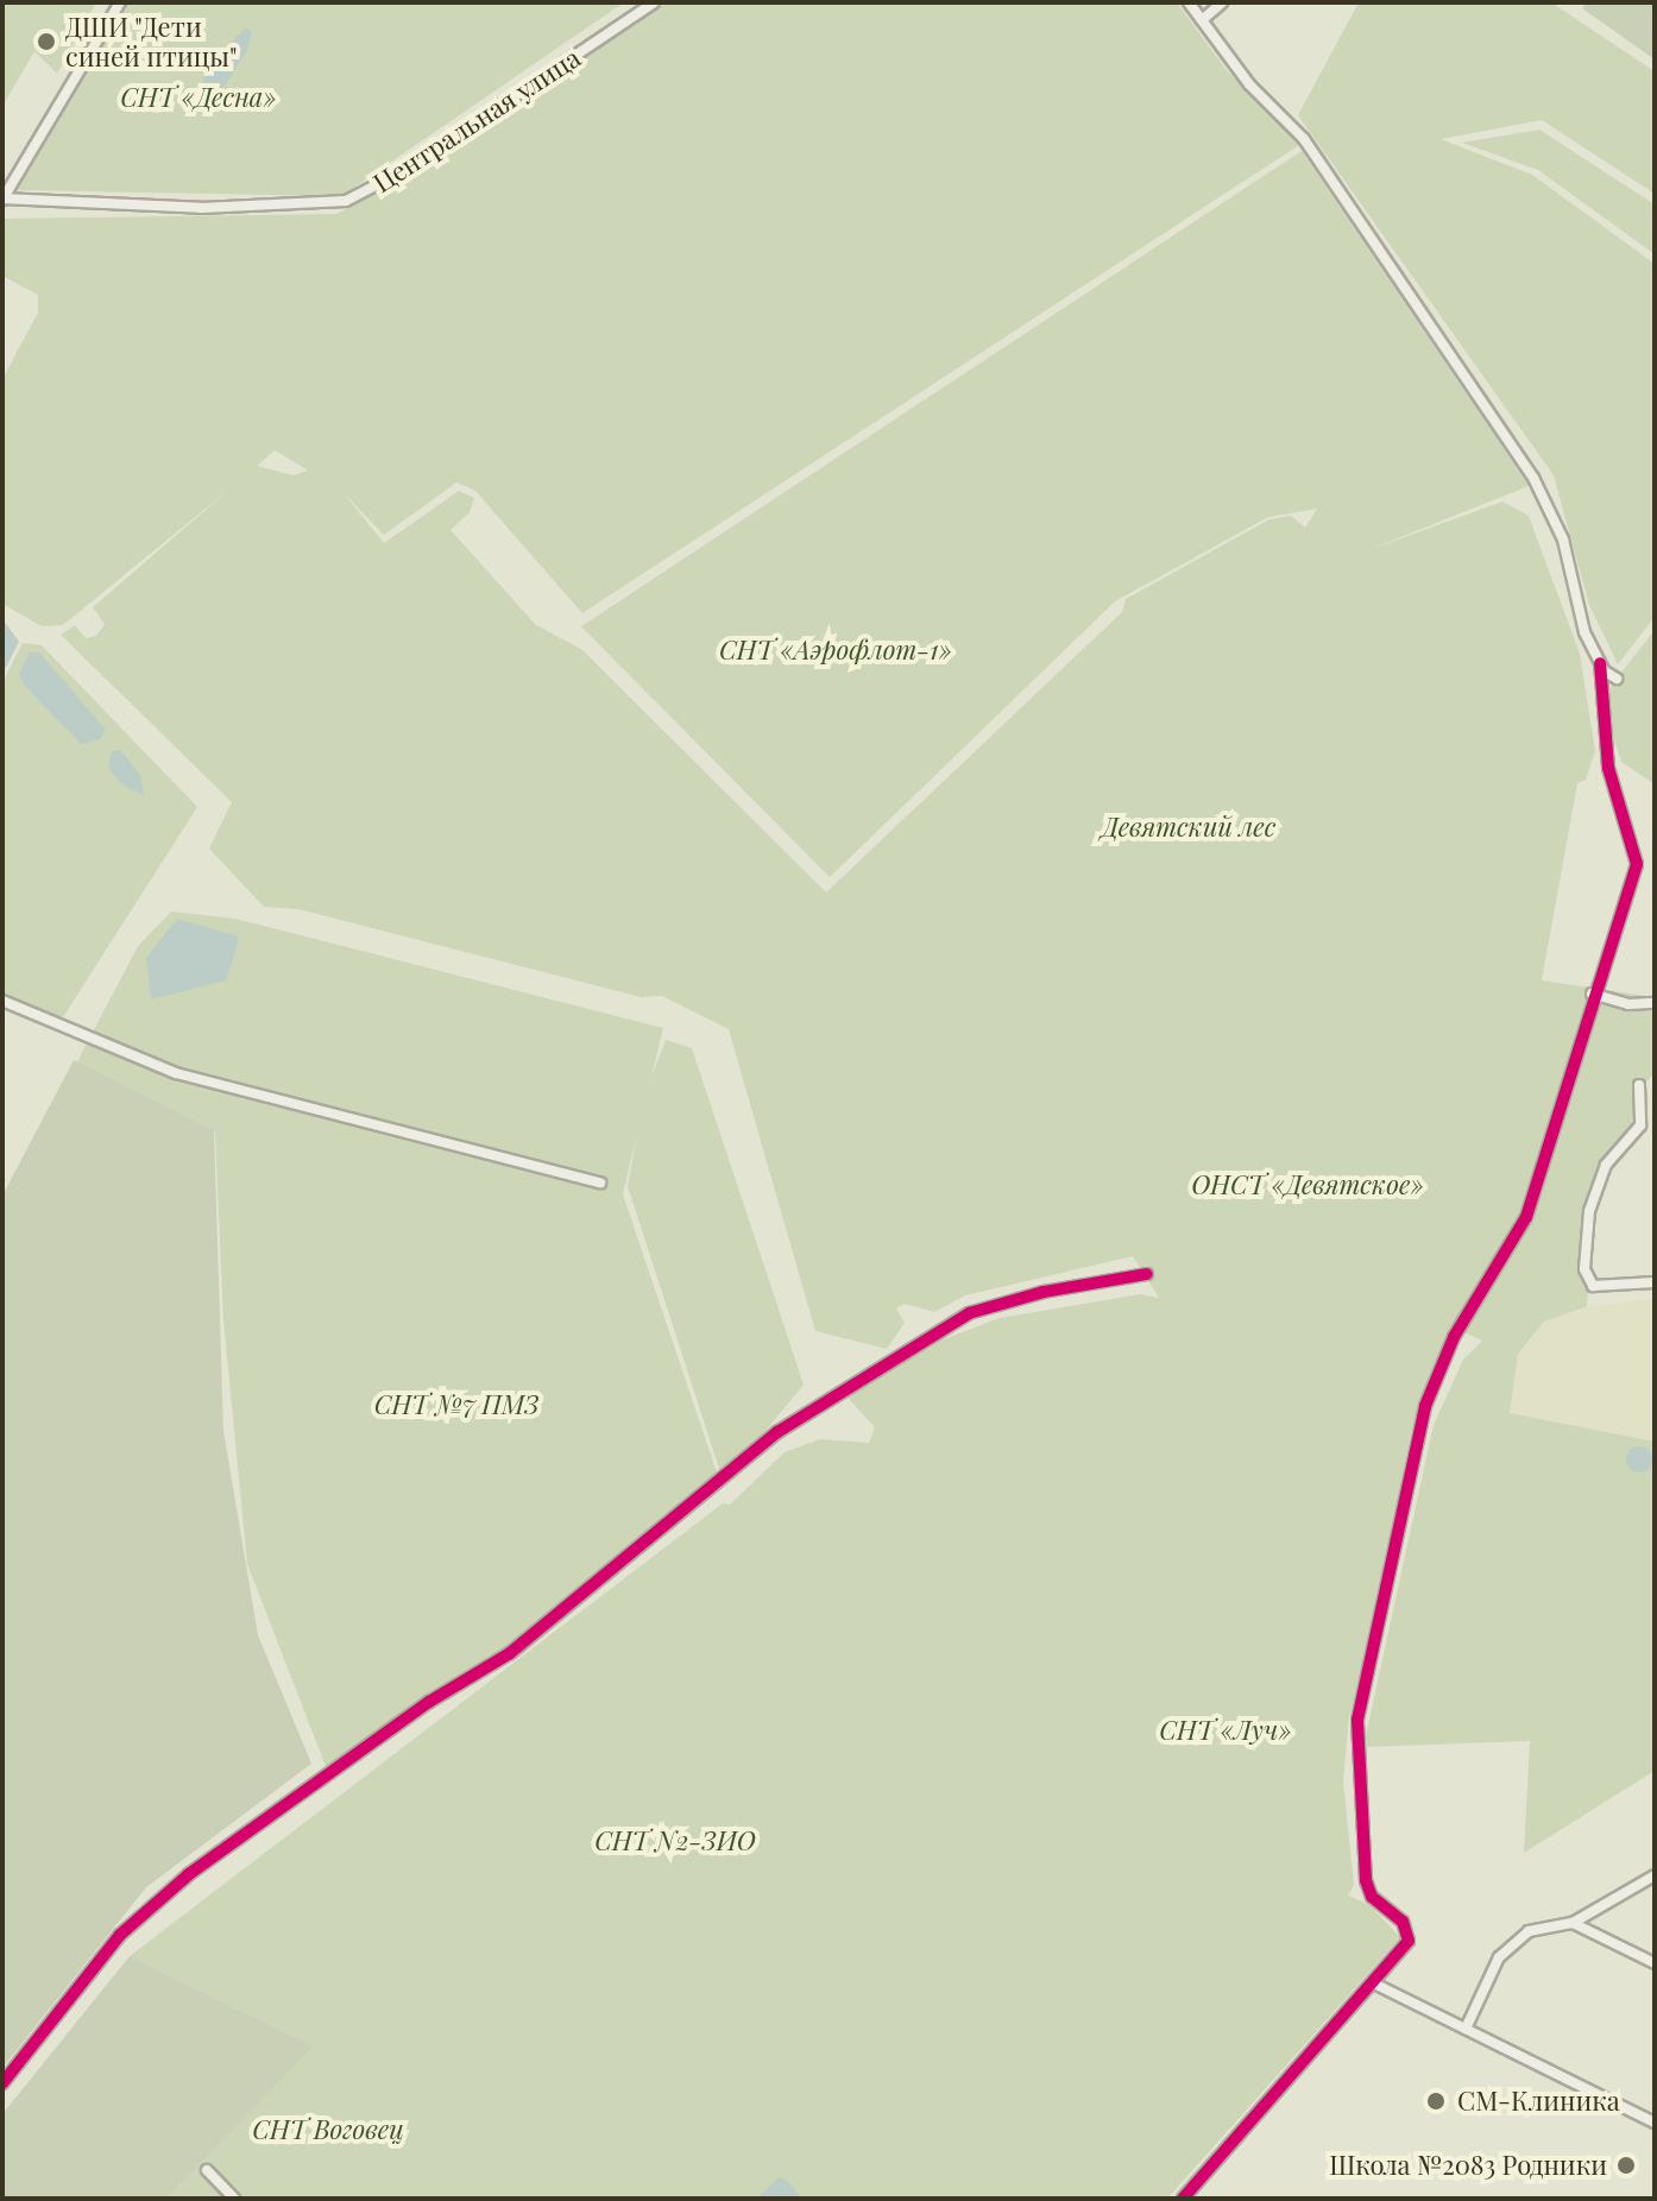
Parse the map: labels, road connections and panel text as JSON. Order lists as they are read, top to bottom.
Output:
{
  "streets": {
    "street": ["Центральная улица"]
  },
  "parks": [
    "СНТ «Десна»",
    "СНТ «Аэрофлот-1»",
    "Девятский лес",
    "ОНСТ «Девятское»",
    "СНТ №7 ПМЗ",
    "СНТ «Луч»",
    "СНТ N2-ЗИО",
    "СНТ Воговец"
  ],
  "places": ["ДШИ \"Дети синей птицы\"", "СМ-Клиника", "Школа №2083 Родники"]
}
